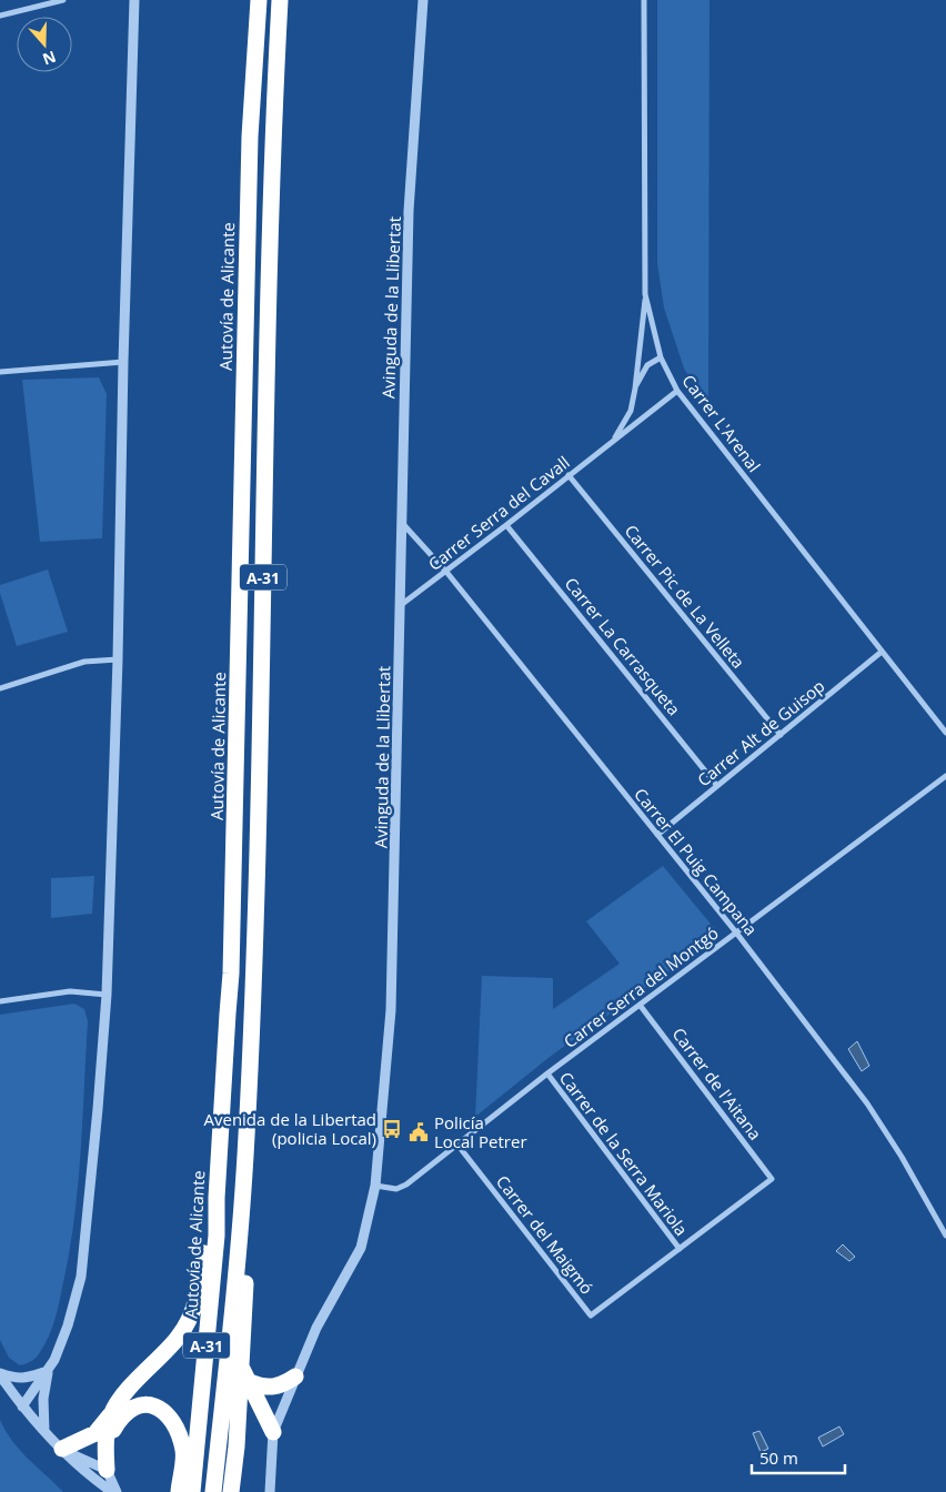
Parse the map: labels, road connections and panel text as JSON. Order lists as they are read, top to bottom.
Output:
{
  "streets": {
    "highway": ["Autovía de Alicante", "A-31"],
    "street": [
      "Avinguda de la Llibertat",
      "Carrer L'Arenal",
      "Carrer Serra del Cavall",
      "Carrer Pic de La Velleta",
      "Carrer La Carrasqueta",
      "Carrer Alt de Guisop",
      "Carrer El Puig Campana",
      "Carrer Serra del Montgó",
      "Carrer de l'Aitana",
      "Carrer de la Serra Mariola",
      "Carrer del Maigmó"
    ]
  },
  "crossings": [
    ["Avinguda de la Llibertat", "Carrer Serra del Cavall"],
    ["Avinguda de la Llibertat", "Carrer El Puig Campana"],
    ["Avinguda de la Llibertat", "Carrer Serra del Montgó"],
    ["Carrer L'Arenal", "Carrer Serra del Cavall"],
    ["Carrer L'Arenal", "Carrer Alt de Guisop"],
    ["Carrer Serra del Cavall", "Carrer Pic de La Velleta"],
    ["Carrer Serra del Cavall", "Carrer La Carrasqueta"],
    ["Carrer Serra del Cavall", "Carrer El Puig Campana"],
    ["Carrer Pic de La Velleta", "Carrer Alt de Guisop"],
    ["Carrer La Carrasqueta", "Carrer Alt de Guisop"],
    ["Carrer Alt de Guisop", "Carrer El Puig Campana"],
    ["Carrer El Puig Campana", "Carrer Serra del Montgó"],
    ["Carrer Serra del Montgó", "Carrer de l'Aitana"],
    ["Carrer Serra del Montgó", "Carrer de la Serra Mariola"],
    ["Carrer Serra del Montgó", "Carrer del Maigmó"],
    ["Carrer de l'Aitana", "Carrer de la Serra Mariola"],
    ["Carrer de l'Aitana", "Carrer del Maigmó"],
    ["Carrer de la Serra Mariola", "Carrer del Maigmó"]
  ],
  "places": {
    "bus stop": ["Avenida de la Libertad (policia Local)"],
    "public building": ["Policía Local Petrer"]
  },
  "scale_bar": "50 m",
  "north": "bottom"
}
